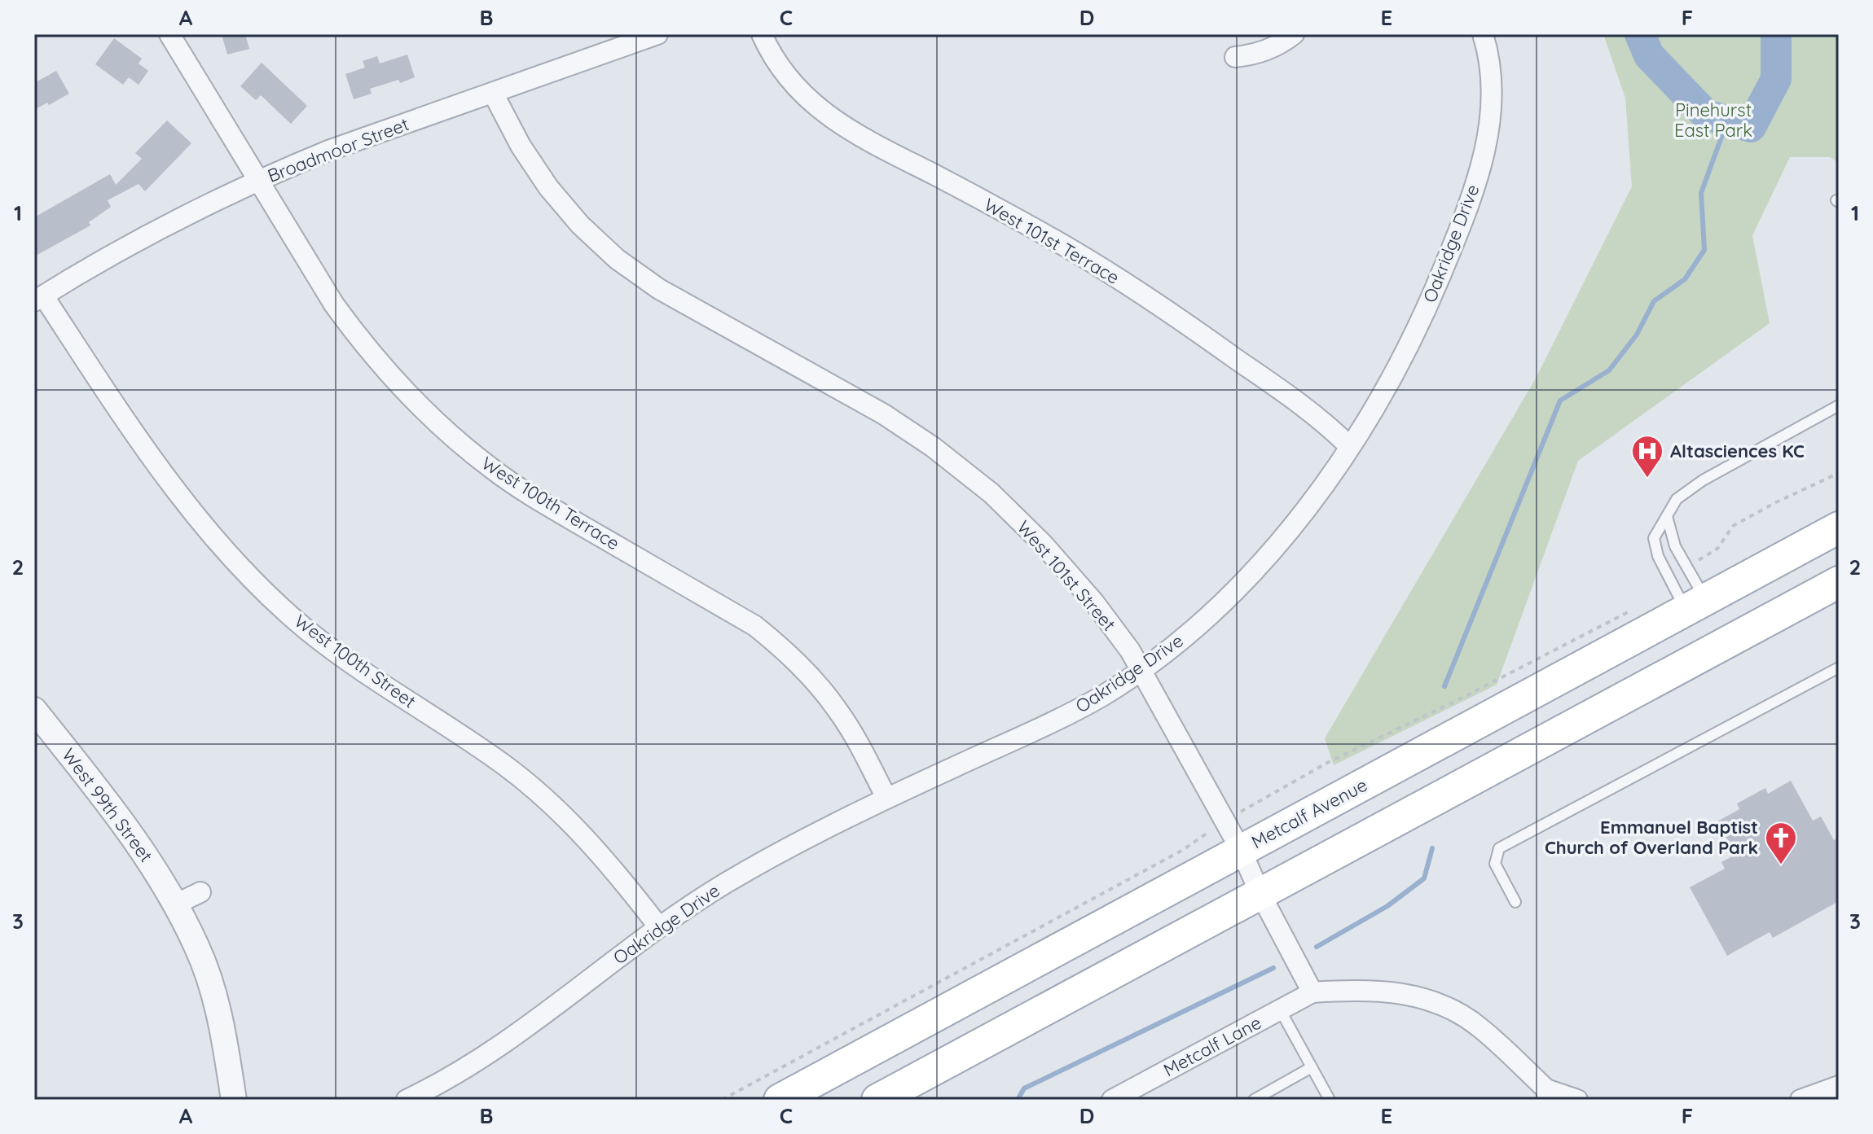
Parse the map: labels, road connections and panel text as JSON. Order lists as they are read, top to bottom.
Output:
{
  "streets": {
    "main road": ["Metcalf Avenue"],
    "street": [
      "Broadmoor Street",
      "West 101st Terrace",
      "Oakridge Drive",
      "West 100th Terrace",
      "West 101st Street",
      "West 100th Street",
      "West 99th Street",
      "Metcalf Lane"
    ]
  },
  "crossings": [
    ["Broadmoor Street", "West 100th Terrace"],
    ["Broadmoor Street", "West 101st Street"],
    ["Broadmoor Street", "West 100th Street"],
    ["West 101st Terrace", "Oakridge Drive"],
    ["Oakridge Drive", "West 100th Terrace"],
    ["Oakridge Drive", "West 101st Street"],
    ["Oakridge Drive", "West 100th Street"],
    ["West 101st Street", "Metcalf Avenue"],
    ["West 101st Street", "Metcalf Lane"]
  ],
  "parks": ["Pinehurst East Park"],
  "places": {
    "hospital": ["Altasciences KC"],
    "church": ["Emmanuel Baptist Church of Overland Park"]
  },
  "grid": {
    "columns": [
      "A",
      "B",
      "C",
      "D",
      "E",
      "F"
    ],
    "rows": ["1", "2", "3"]
  }
}
